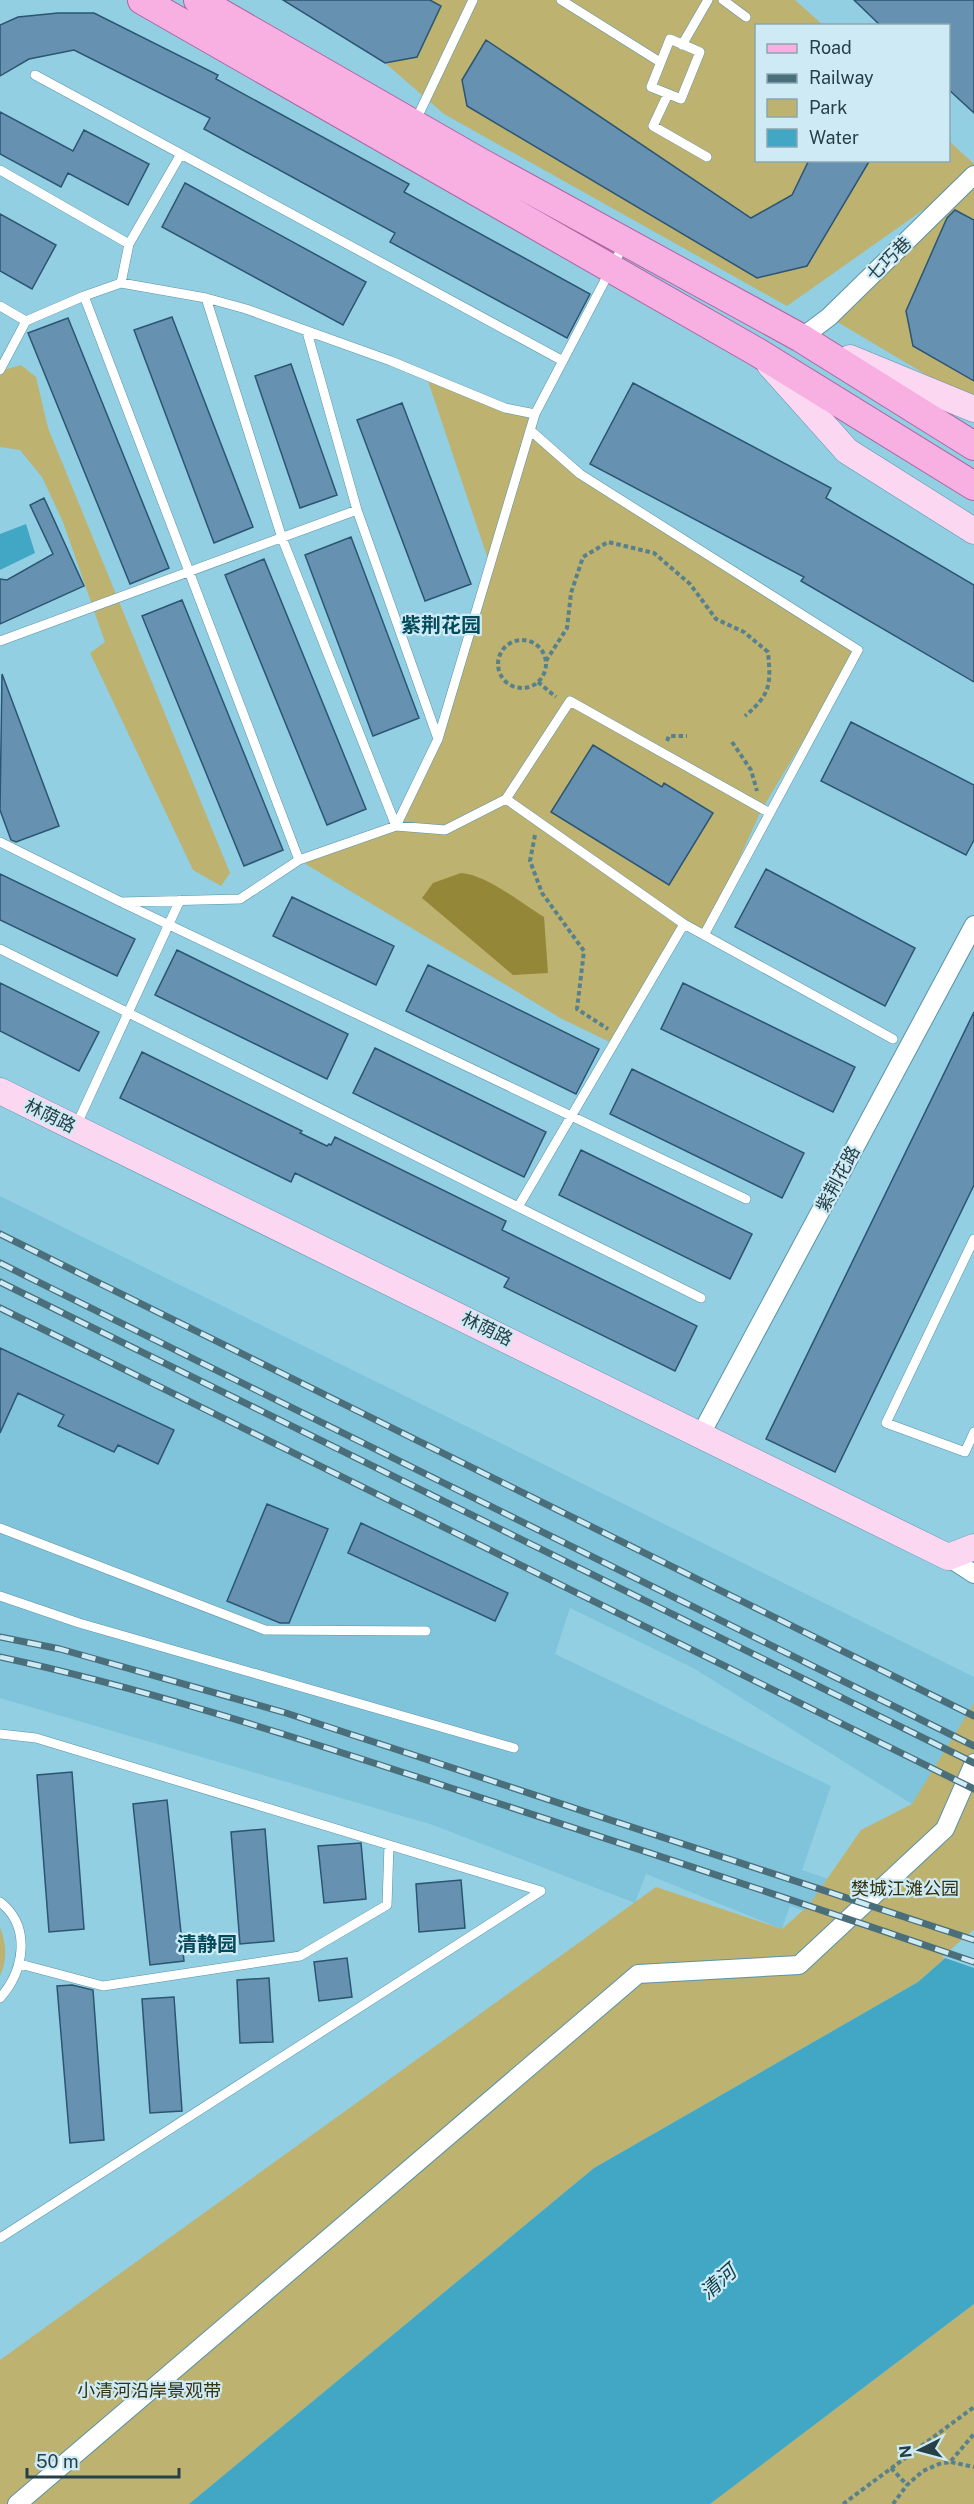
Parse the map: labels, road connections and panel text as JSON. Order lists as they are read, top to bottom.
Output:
{
  "streets": {
    "street": ["七巧巷", "林荫路", "紫荆花路"]
  },
  "crossings": [
    ["林荫路", "紫荆花路"]
  ],
  "districts": ["紫荆花园", "清静园"],
  "water": ["清河"],
  "parks": ["樊城江滩公园", "小清河沿岸景观带"],
  "legend": [
    "Road",
    "Railway",
    "Park",
    "Water"
  ],
  "scale_bar": "50 m",
  "north": "left"
}
